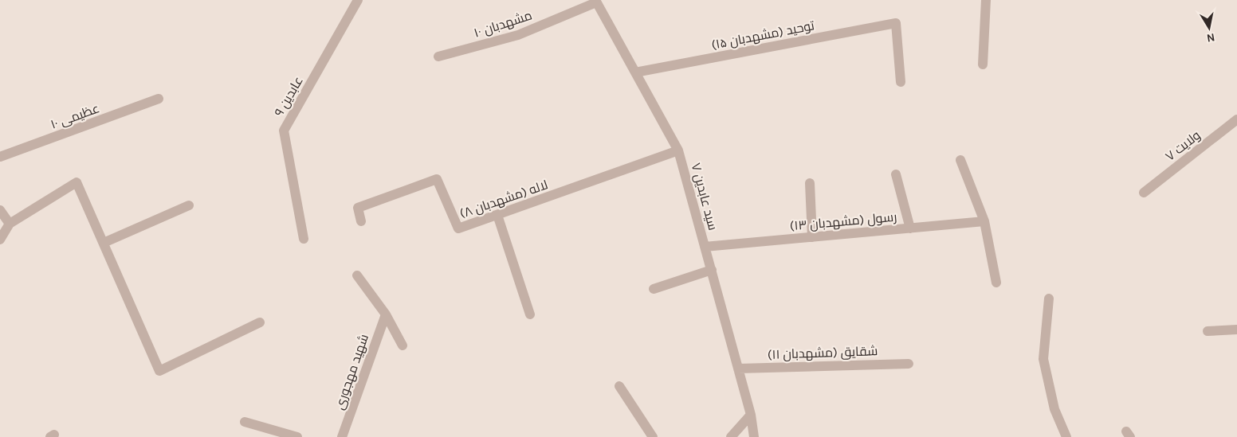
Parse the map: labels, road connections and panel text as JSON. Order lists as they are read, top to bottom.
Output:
{
  "streets": {
    "street": [
      "مشهدبان ۱۰",
      "توحید (مشهدبان ۱۵)",
      "عابدین ۹",
      "عظیمی ۱۰",
      "ولایت ۷",
      "سید عابدین ۷",
      "لاله (مشهدبان ۸)",
      "رسول (مشهدبان ۱۳)",
      "شقایق (مشهدبان ۱۱)",
      "شهید مهجوری"
    ]
  },
  "crossings": [
    ["مشهدبان ۱۰", "سید عابدین ۷"],
    ["توحید (مشهدبان ۱۵)", "سید عابدین ۷"],
    ["سید عابدین ۷", "لاله (مشهدبان ۸)"],
    ["سید عابدین ۷", "رسول (مشهدبان ۱۳)"],
    ["سید عابدین ۷", "شقایق (مشهدبان ۱۱)"]
  ],
  "north": "bottom"
}
